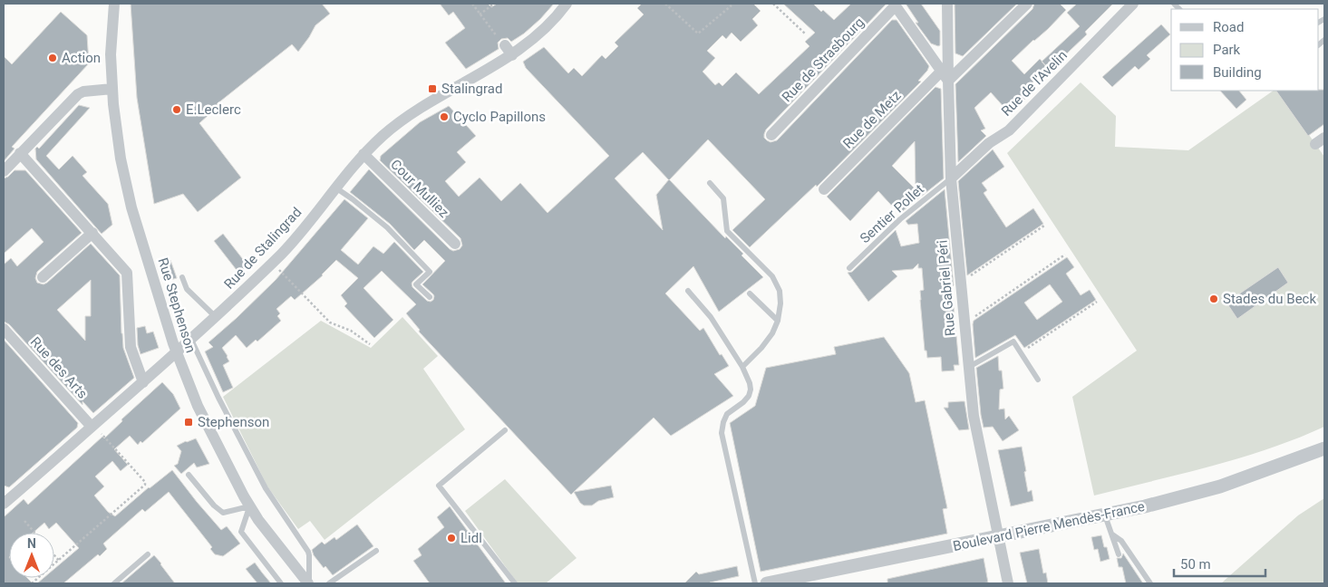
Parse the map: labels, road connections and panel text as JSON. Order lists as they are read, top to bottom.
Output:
{
  "streets": {
    "street": [
      "Rue de Strasbourg",
      "Rue de l'Avelin",
      "Rue de Metz",
      "Cour Mulliez",
      "Rue de Stalingrad",
      "Rue Gabriel Péri",
      "Rue Stephenson",
      "Rue des Arts",
      "Boulevard Pierre Mendès-France"
    ],
    "lane": ["Sentier Pollet"]
  },
  "crossings": [
    ["Rue de l'Avelin", "Sentier Pollet"],
    ["Rue de l'Avelin", "Rue Gabriel Péri"],
    ["Rue de Metz", "Rue Gabriel Péri"],
    ["Cour Mulliez", "Rue de Stalingrad"],
    ["Sentier Pollet", "Rue Gabriel Péri"],
    ["Rue de Stalingrad", "Rue Stephenson"],
    ["Rue de Stalingrad", "Rue des Arts"],
    ["Rue Gabriel Péri", "Boulevard Pierre Mendès-France"]
  ],
  "places": {
    "other": [
      "Action",
      "E.Leclerc",
      "Cyclo Papillons",
      "Stades du Beck",
      "Lidl"
    ],
    "transit": ["Stalingrad", "Stephenson"]
  },
  "legend": ["Road", "Park", "Building"],
  "scale_bar": "50 m",
  "north": "top"
}
